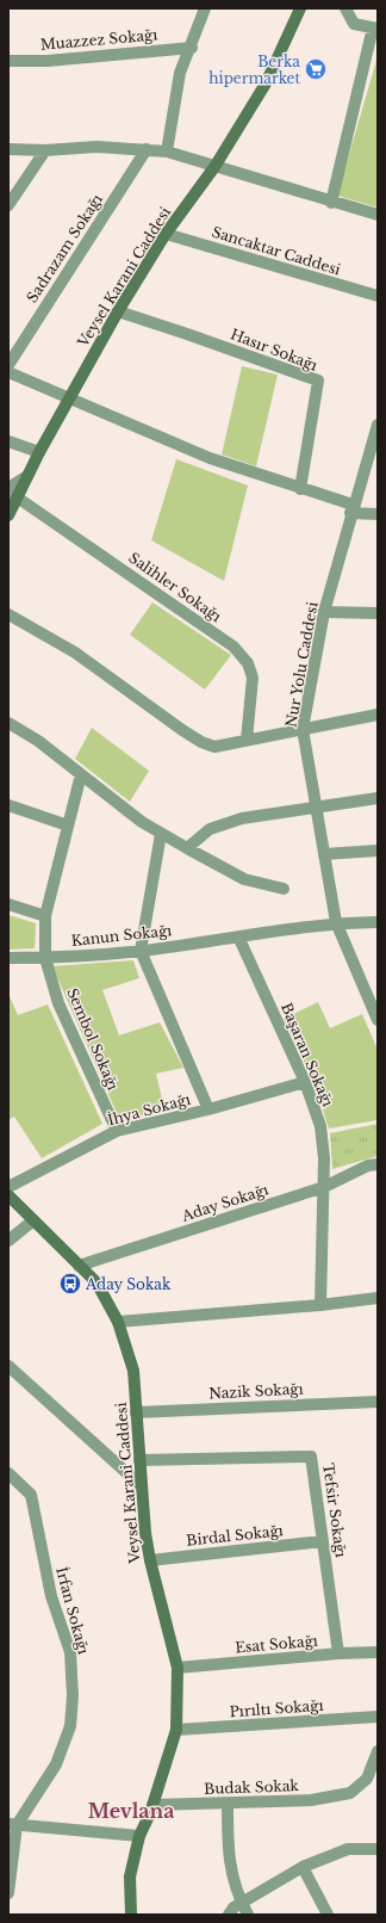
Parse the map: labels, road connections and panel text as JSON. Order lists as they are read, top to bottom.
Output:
{
  "streets": {
    "main road": ["Veysel Karani Caddesi"],
    "street": [
      "Muazzez Sokağı",
      "Sadrazam Sokağı",
      "Sancaktar Caddesi",
      "Hasır Sokağı",
      "Salihler Sokağı",
      "Nur Yolu Caddesi",
      "Kanun Sokağı",
      "Sembol Sokağı",
      "Başaran Sokağı",
      "İhya Sokağı",
      "Aday Sokağı",
      "Nazik Sokağı",
      "Tefsir Sokağı",
      "Birdal Sokağı",
      "İrfan Sokağı",
      "Esat Sokağı",
      "Pırıltı Sokağı",
      "Budak Sokak"
    ]
  },
  "crossings": [
    ["Sancaktar Caddesi", "Veysel Karani Caddesi"],
    ["Veysel Karani Caddesi", "Hasır Sokağı"],
    ["Veysel Karani Caddesi", "Salihler Sokağı"],
    ["Veysel Karani Caddesi", "Aday Sokağı"],
    ["Veysel Karani Caddesi", "Nazik Sokağı"],
    ["Veysel Karani Caddesi", "Tefsir Sokağı"],
    ["Veysel Karani Caddesi", "Birdal Sokağı"],
    ["Veysel Karani Caddesi", "Esat Sokağı"],
    ["Veysel Karani Caddesi", "Pırıltı Sokağı"],
    ["Veysel Karani Caddesi", "Budak Sokak"],
    ["Nur Yolu Caddesi", "Kanun Sokağı"],
    ["Kanun Sokağı", "Sembol Sokağı"],
    ["Kanun Sokağı", "Başaran Sokağı"],
    ["Sembol Sokağı", "İhya Sokağı"],
    ["Başaran Sokağı", "İhya Sokağı"],
    ["Başaran Sokağı", "Aday Sokağı"],
    ["Tefsir Sokağı", "Birdal Sokağı"],
    ["Tefsir Sokağı", "Esat Sokağı"]
  ],
  "districts": ["Mevlana"],
  "places": {
    "supermarket": ["Berka hipermarket"],
    "bus stop": ["Aday Sokak"]
  }
}
